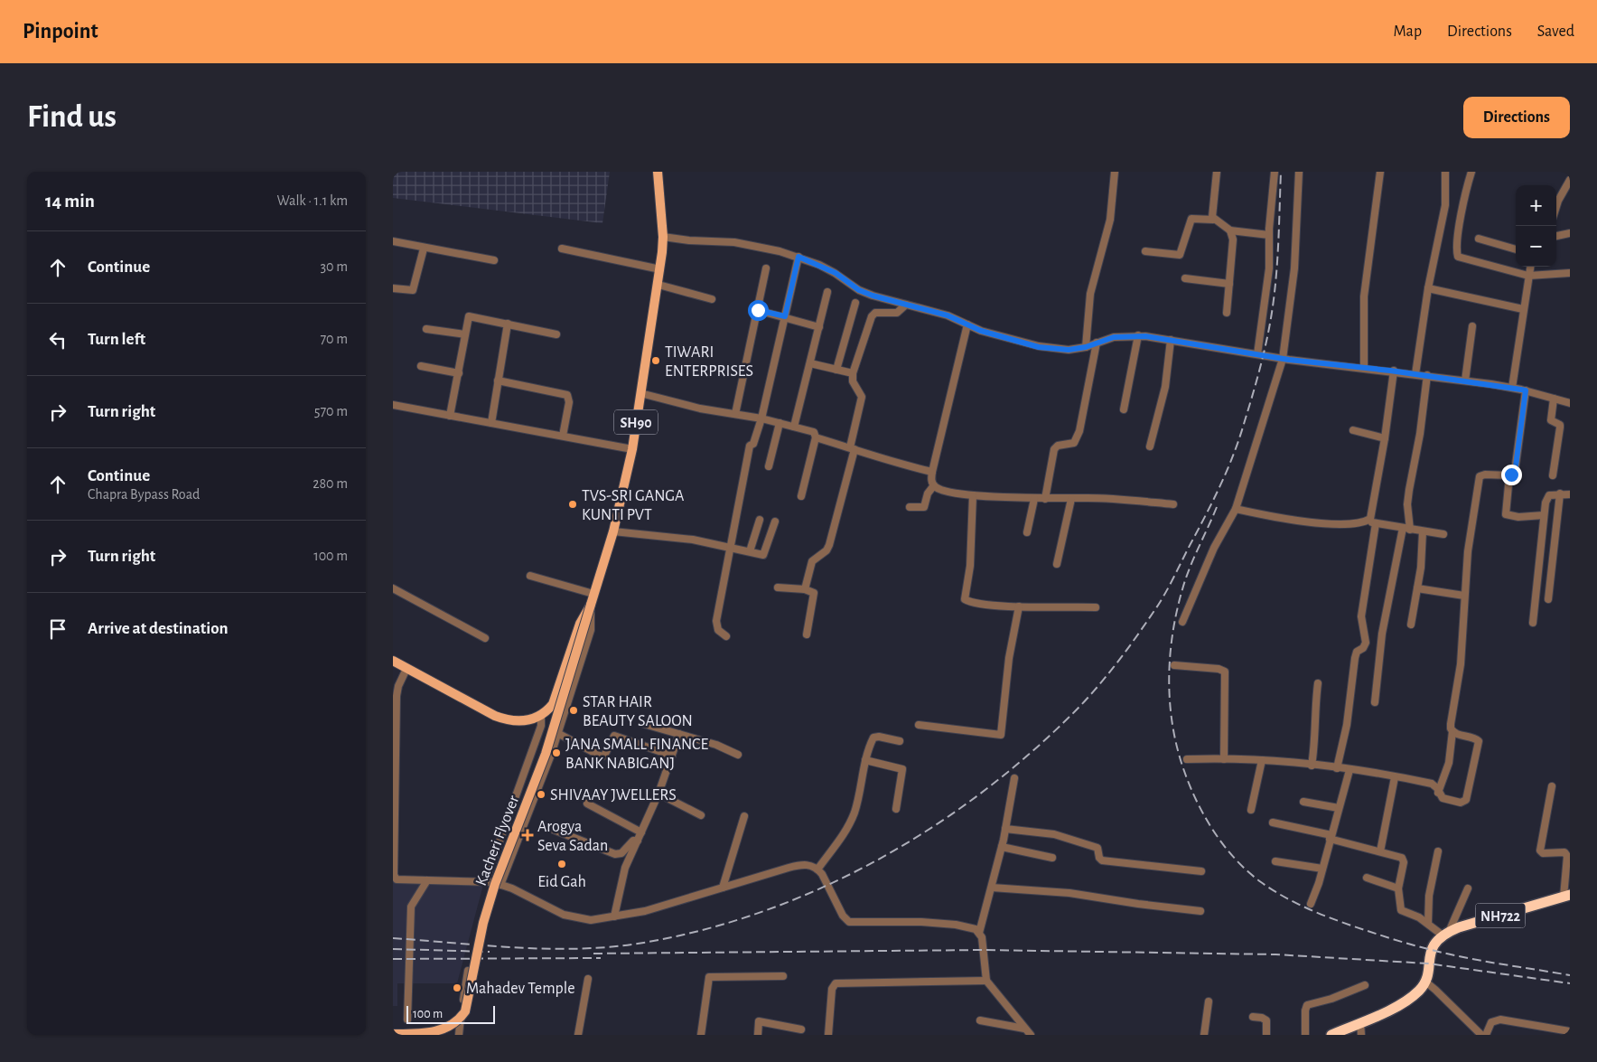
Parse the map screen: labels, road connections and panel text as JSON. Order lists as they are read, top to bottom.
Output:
{
  "streets": {
    "highway": ["NH722"],
    "main road": ["SH90", "Kacheri Flyover"]
  },
  "crossings": [
    ["SH90", "Kacheri Flyover"]
  ],
  "places": {
    "other": [
      "TIWARI ENTERPRISES",
      "TVS-SRI GANGA KUNTI PVT",
      "STAR HAIR BEAUTY SALOON",
      "JANA SMALL FINANCE BANK NABIGANJ",
      "SHIVAAY JWELLERS",
      "Eid Gah",
      "Mahadev Temple"
    ],
    "health": ["Arogya Seva Sadan"]
  },
  "scale_bar": "100 m",
  "page": {
    "header": "Pinpoint",
    "nav": ["Map", "Directions", "Saved"],
    "buttons": "Directions",
    "title": "Find us",
    "heading": ["14 min", "Walk · 1.1 km"],
    "map_buttons": ["+", "−"],
    "list": [
      ["Continue", "30 m"],
      ["Turn left", "70 m"],
      ["Turn right", "570 m"],
      ["Continue", "Chapra Bypass Road", "280 m"],
      ["Turn right", "100 m"],
      "Arrive at destination"
    ],
    "scale": "100 m"
  }
}
